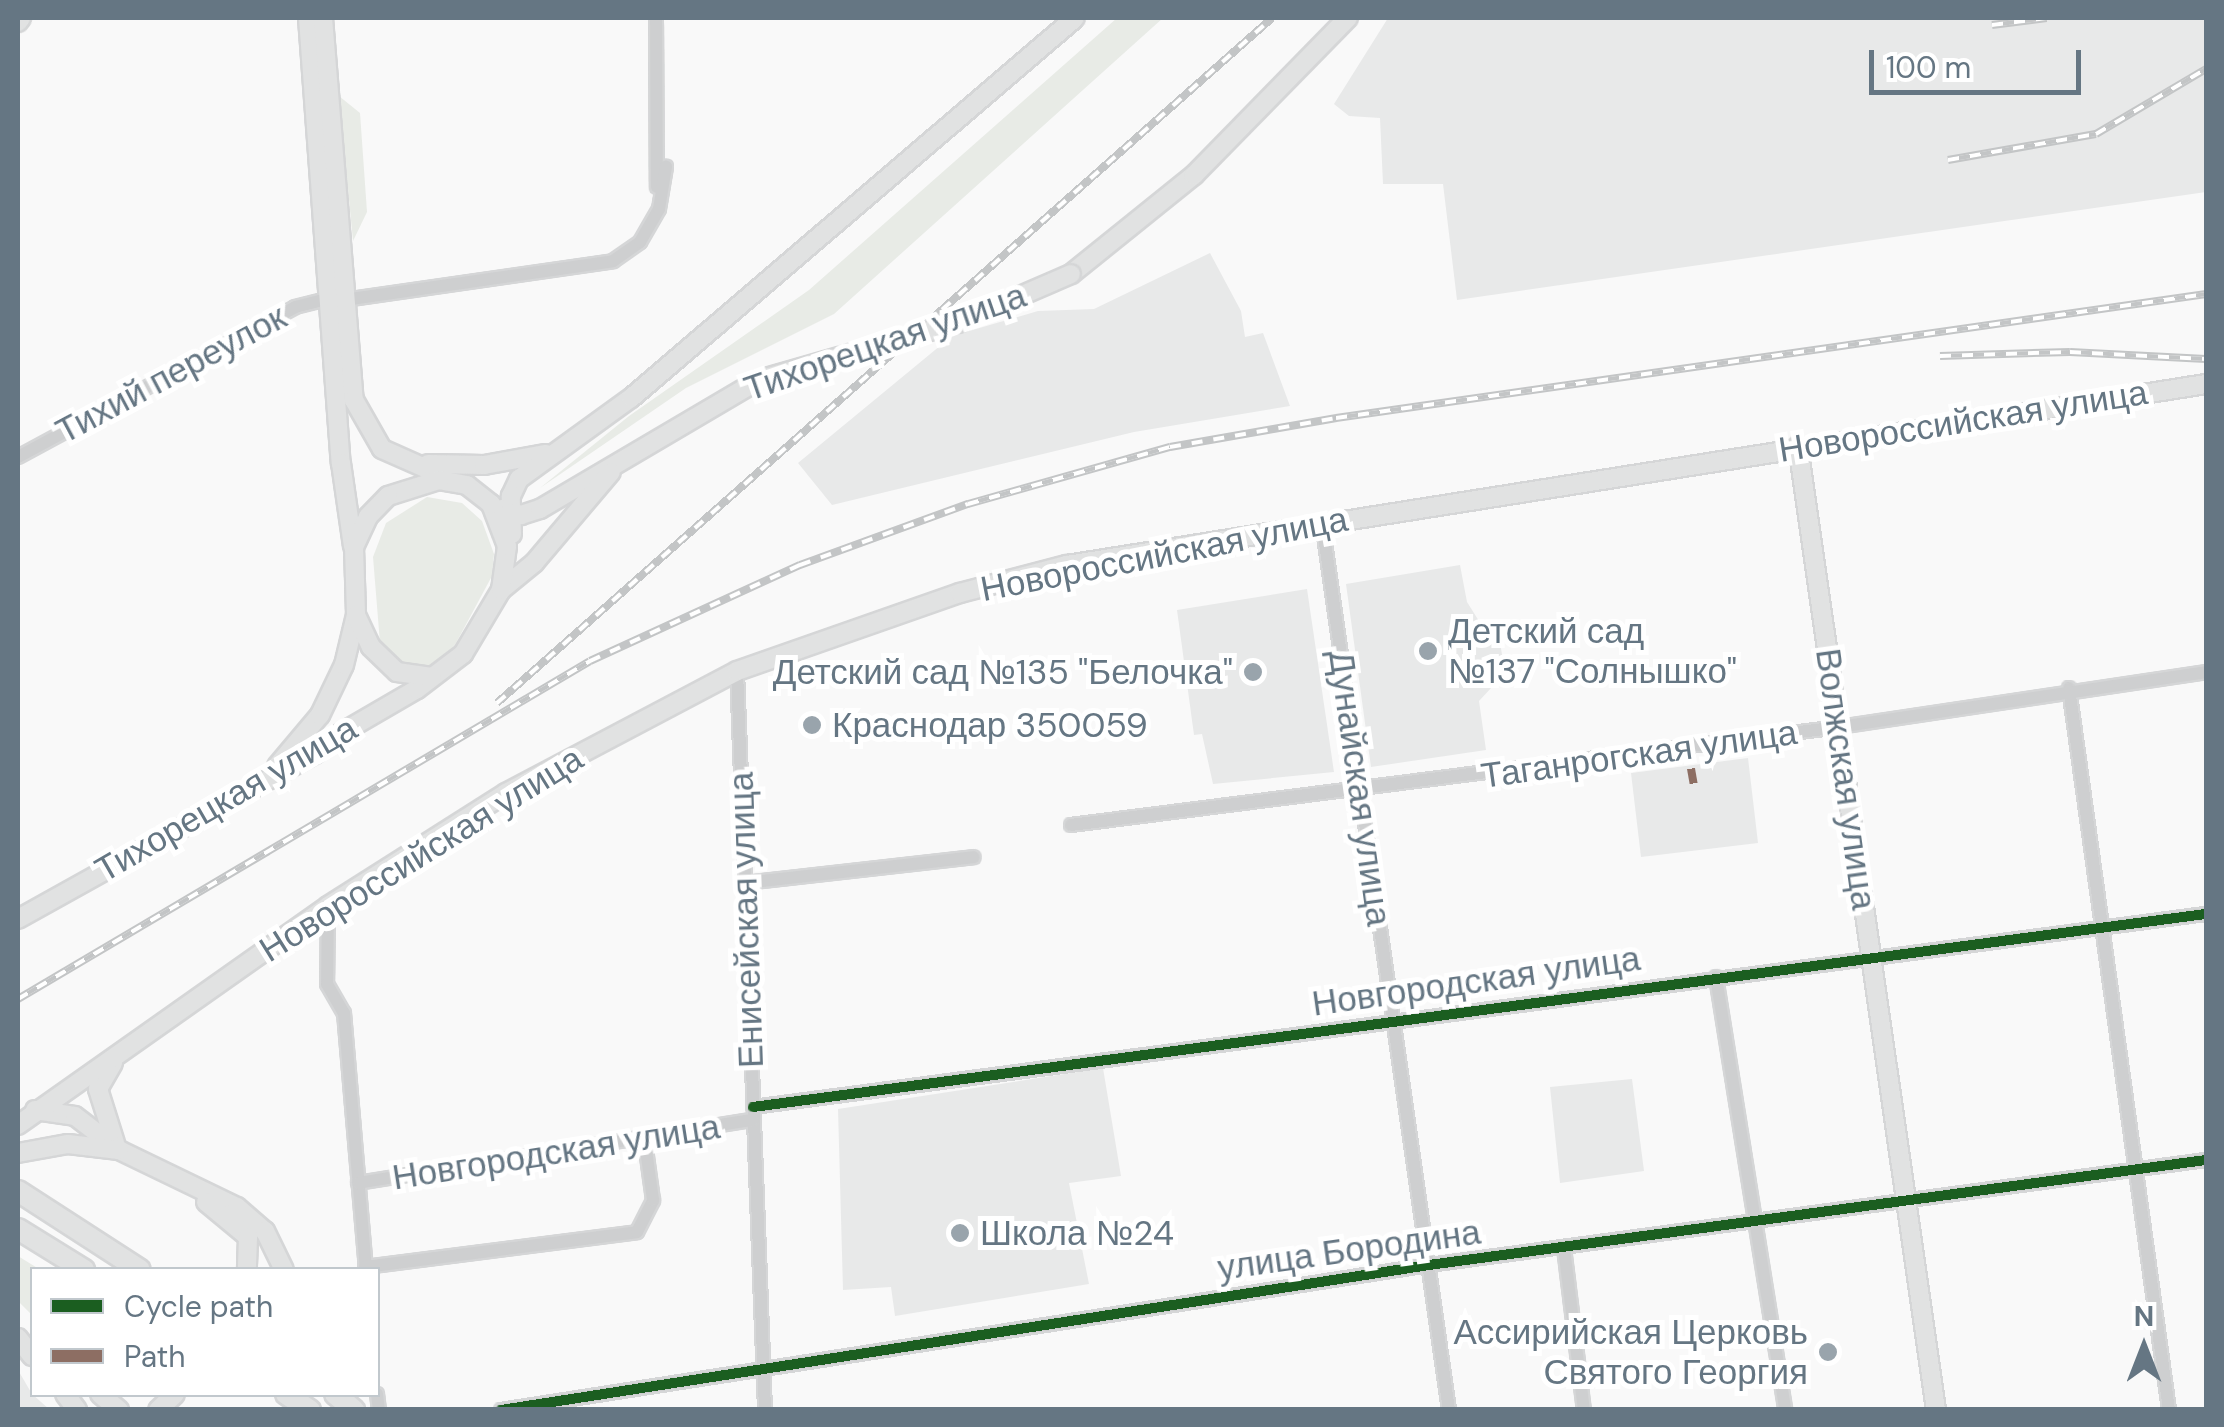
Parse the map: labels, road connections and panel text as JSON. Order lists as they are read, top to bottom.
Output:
{
  "streets": {
    "main road": ["Тихорецкая улица", "Новороссийская улица", "Волжская улица"],
    "street": [
      "Тихий переулок",
      "Таганрогская улица",
      "Дунайская улица",
      "Енисейская улица",
      "Новгородская улица",
      "улица Бородина"
    ]
  },
  "crossings": [
    ["Новороссийская улица", "Волжская улица"],
    ["Новороссийская улица", "Дунайская улица"],
    ["Новороссийская улица", "Енисейская улица"],
    ["Таганрогская улица", "Волжская улица"],
    ["Таганрогская улица", "Дунайская улица"],
    ["Волжская улица", "Новгородская улица"],
    ["Волжская улица", "улица Бородина"],
    ["Дунайская улица", "Новгородская улица"],
    ["Дунайская улица", "улица Бородина"],
    ["Енисейская улица", "Новгородская улица"],
    ["Енисейская улица", "улица Бородина"]
  ],
  "places": [
    "Детский сад №137 \"Солнышко\"",
    "Детский сад №135 \"Белочка\"",
    "Краснодар 350059",
    "Школа №24",
    "Ассирийская Церковь Святого Георгия"
  ],
  "legend": ["Cycle path", "Path"],
  "scale_bar": "100 m",
  "north": "top"
}
